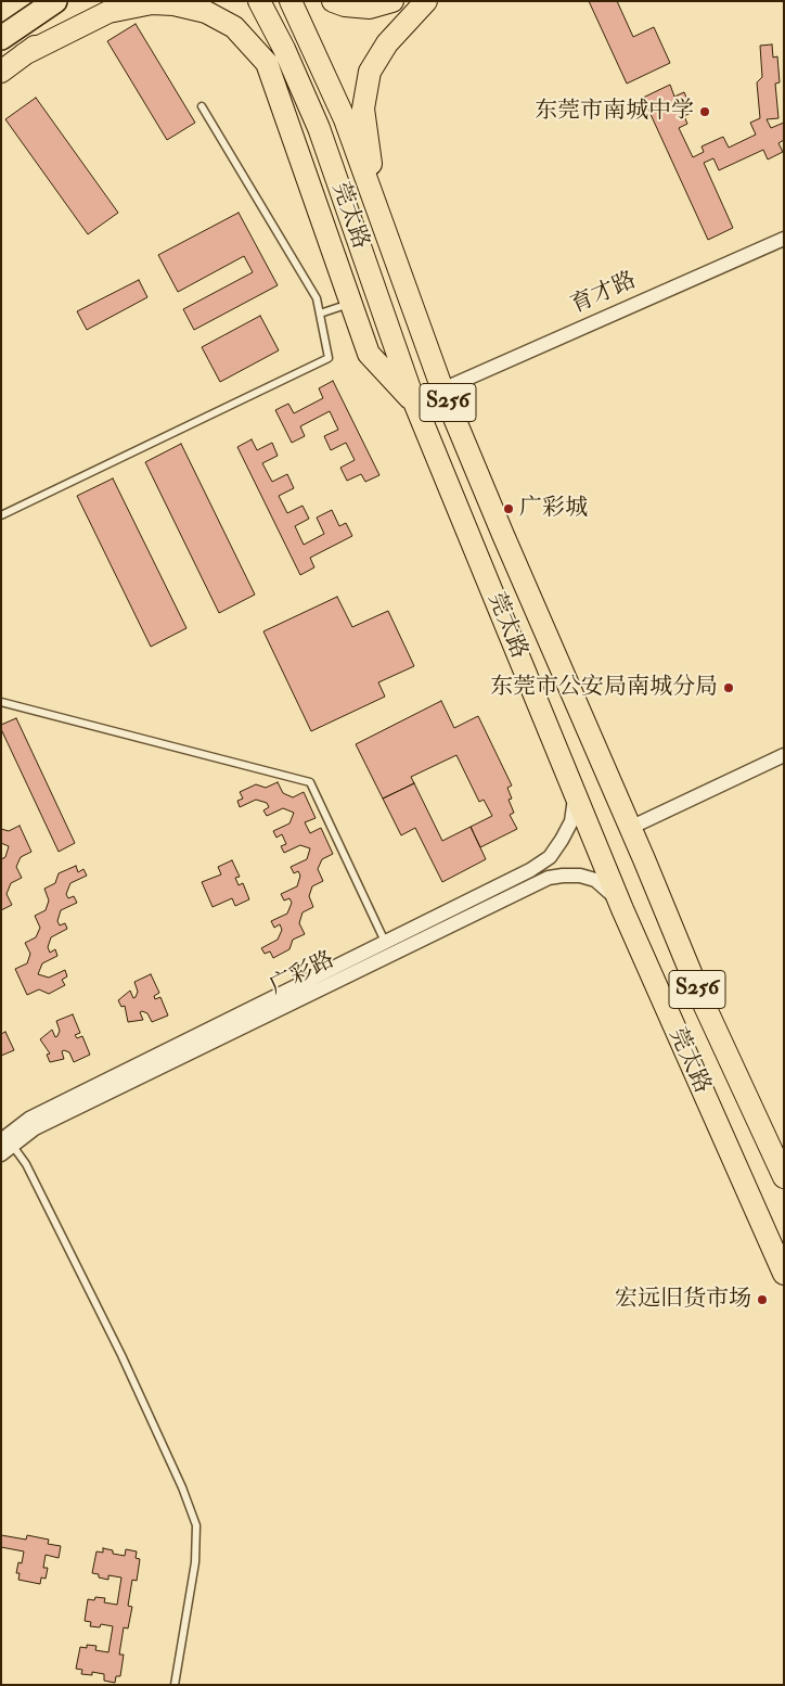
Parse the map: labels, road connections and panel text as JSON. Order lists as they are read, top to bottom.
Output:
{
  "streets": {
    "main road": ["莞太路", "S256"],
    "street": ["育才路", "广彩路"]
  },
  "crossings": [
    ["莞太路", "育才路"],
    ["莞太路", "广彩路"]
  ],
  "places": [
    "东莞市南城中学",
    "广彩城",
    "东莞市公安局南城分局",
    "宏远旧货市场"
  ]
}
